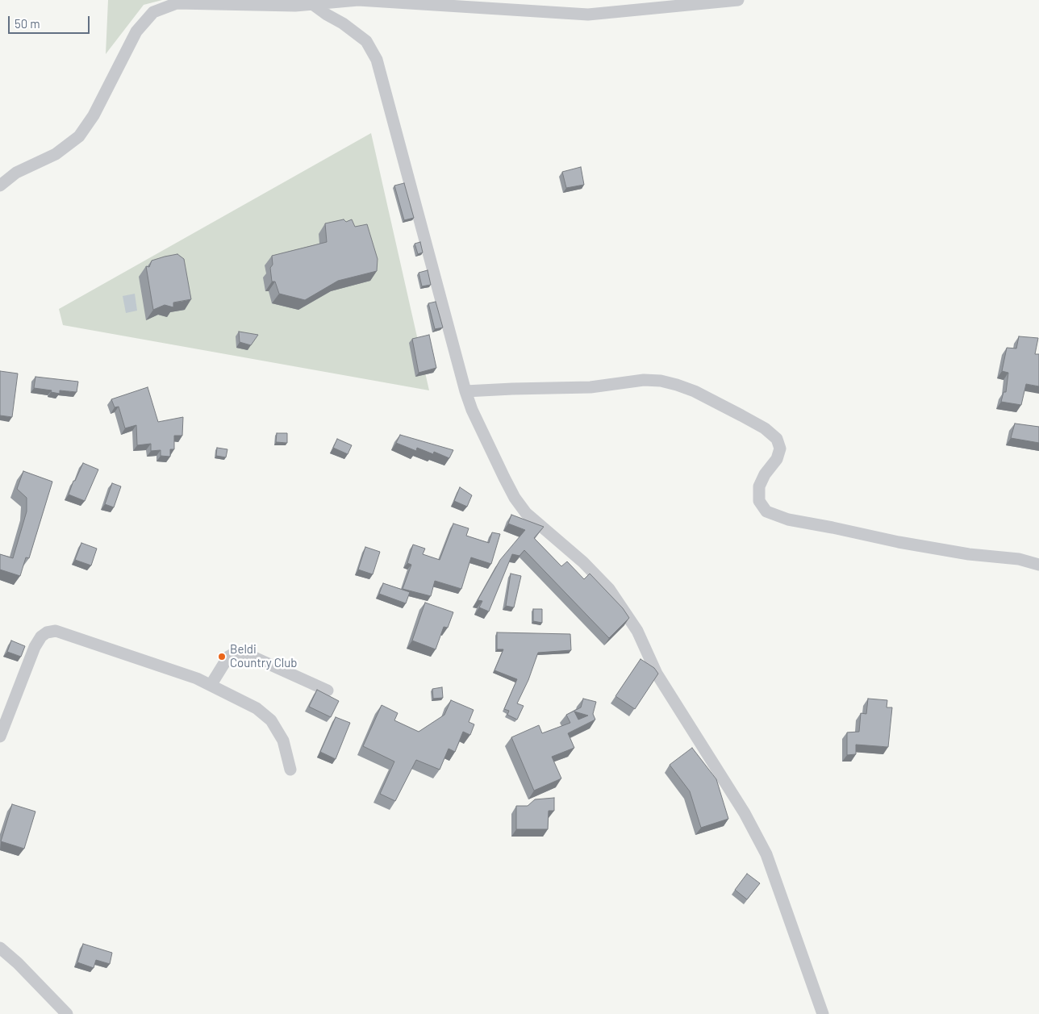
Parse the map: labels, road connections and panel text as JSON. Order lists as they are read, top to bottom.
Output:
{
  "places": ["Beldi Country Club"],
  "scale_bar": "50 m"
}
